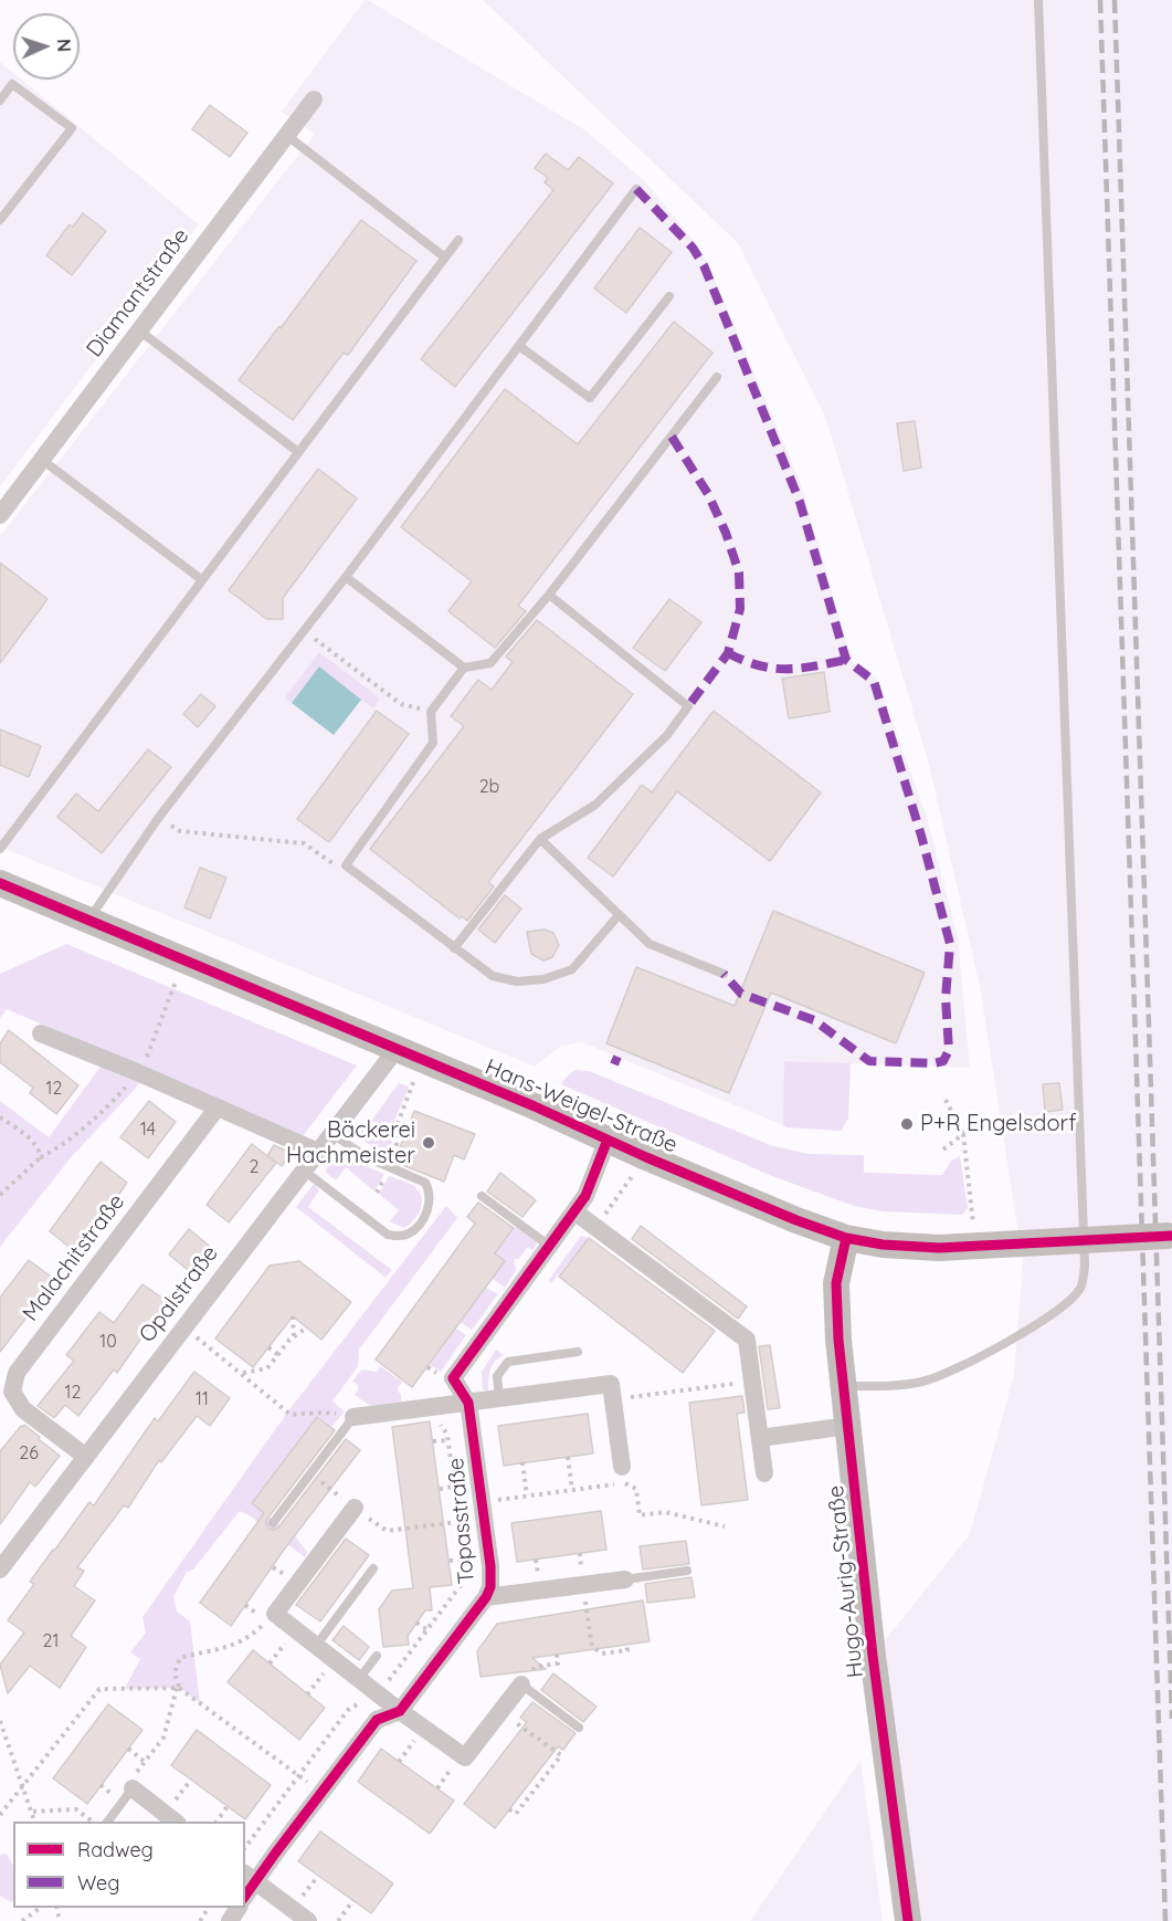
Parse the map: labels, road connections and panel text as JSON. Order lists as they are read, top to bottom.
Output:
{
  "streets": {
    "street": [
      "Diamantstraße",
      "Hans-Weigel-Straße",
      "Malachitstraße",
      "Opalstraße",
      "Topasstraße",
      "Hugo-Aurig-Straße"
    ]
  },
  "crossings": [
    ["Hans-Weigel-Straße", "Opalstraße"],
    ["Hans-Weigel-Straße", "Topasstraße"],
    ["Hans-Weigel-Straße", "Hugo-Aurig-Straße"],
    ["Malachitstraße", "Opalstraße"]
  ],
  "places": ["P+R Engelsdorf", "Bäckerei Hachmeister"],
  "house_numbers": [
    "2b",
    "12",
    "14",
    "2",
    "10",
    "12",
    "11",
    "26",
    "21"
  ],
  "legend": ["Radweg", "Weg"],
  "north": "right"
}
